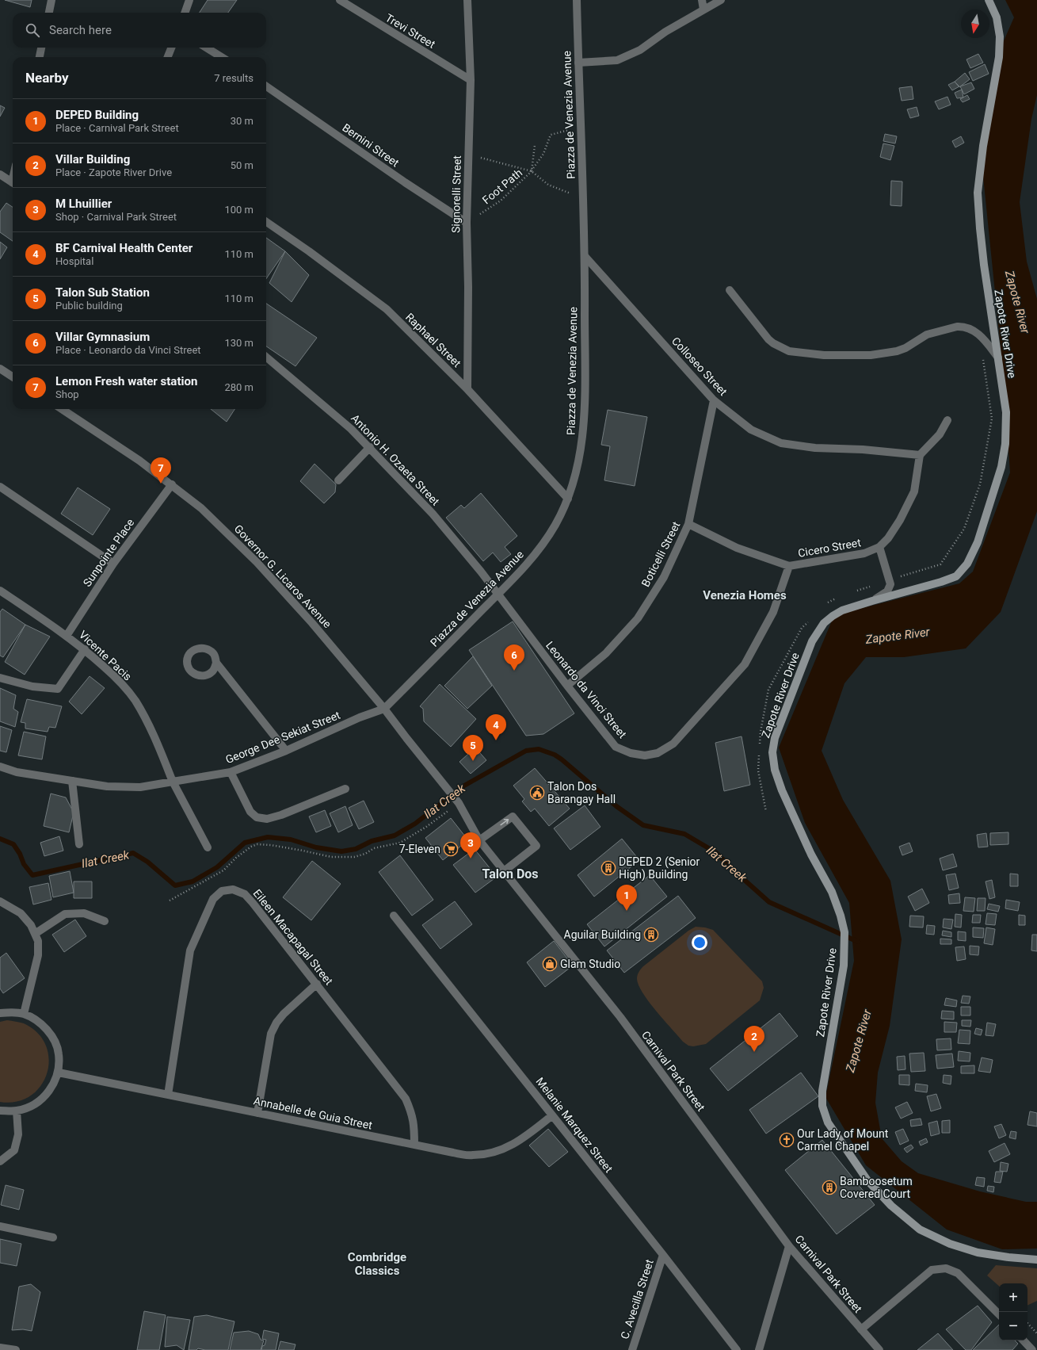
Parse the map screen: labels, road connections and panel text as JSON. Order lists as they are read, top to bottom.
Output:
{
  "streets": {
    "main road": ["Zapote River Drive"],
    "street": [
      "Trevi Street",
      "Piazza de Venezia Avenue",
      "Bernini Street",
      "Signorelli Street",
      "Raphael Street",
      "Colloseo Street",
      "Antonio H. Ozaeta Street",
      "Cicero Street",
      "Sunpointe Place",
      "Boticelli Street",
      "Governor G. Licaros Avenue",
      "Vicente Pacis",
      "Leonardo da Vinci Street",
      "George Dee Sekiat Street",
      "Eileen Macapagal Street",
      "Carnival Park Street",
      "Annabelle de Guia Street",
      "Melanie Marquez Street",
      "C. Avecilla Street"
    ],
    "path": ["Foot Path"]
  },
  "crossings": [
    ["Trevi Street", "Signorelli Street"],
    ["Piazza de Venezia Avenue", "Foot Path"],
    ["Piazza de Venezia Avenue", "Raphael Street"],
    ["Piazza de Venezia Avenue", "Colloseo Street"],
    ["Piazza de Venezia Avenue", "Antonio H. Ozaeta Street"],
    ["Piazza de Venezia Avenue", "Governor G. Licaros Avenue"],
    ["Piazza de Venezia Avenue", "Leonardo da Vinci Street"],
    ["Piazza de Venezia Avenue", "George Dee Sekiat Street"],
    ["Bernini Street", "Foot Path"],
    ["Bernini Street", "Signorelli Street"],
    ["Foot Path", "Signorelli Street"],
    ["Signorelli Street", "Raphael Street"],
    ["Zapote River Drive", "Cicero Street"],
    ["Colloseo Street", "Cicero Street"],
    ["Colloseo Street", "Boticelli Street"],
    ["Antonio H. Ozaeta Street", "Leonardo da Vinci Street"],
    ["Cicero Street", "Boticelli Street"],
    ["Cicero Street", "Leonardo da Vinci Street"],
    ["Sunpointe Place", "Governor G. Licaros Avenue"],
    ["Sunpointe Place", "Vicente Pacis"],
    ["Boticelli Street", "Leonardo da Vinci Street"],
    ["Governor G. Licaros Avenue", "George Dee Sekiat Street"],
    ["Governor G. Licaros Avenue", "Carnival Park Street"],
    ["Vicente Pacis", "George Dee Sekiat Street"],
    ["Eileen Macapagal Street", "Annabelle de Guia Street"],
    ["Annabelle de Guia Street", "Melanie Marquez Street"],
    ["Melanie Marquez Street", "C. Avecilla Street"]
  ],
  "districts": ["Venezia Homes", "Talon Dos", "Combridge Classics"],
  "water": ["Zapote River", "Ilat Creek"],
  "places": {
    "public building": ["Talon Dos Barangay Hall"],
    "supermarket": ["7-Eleven"],
    "building": ["DEPED 2 (Senior High) Building", "Aguilar Building", "Bamboosetum Covered Court"],
    "shop": ["Glam Studio"],
    "church": ["Our Lady of Mount Carmel Chapel"]
  },
  "north": "bottom",
  "page": {
    "search": "Search here",
    "heading": ["Nearby", "7 results"],
    "list": [
      {
        "mark": "1",
        "name": "DEPED Building",
        "note": "Place · Carnival Park Street",
        "value": "30 m"
      },
      {
        "mark": "2",
        "name": "Villar Building",
        "note": "Place · Zapote River Drive",
        "value": "50 m"
      },
      {
        "mark": "3",
        "name": "M Lhuillier",
        "note": "Shop · Carnival Park Street",
        "value": "100 m"
      },
      {
        "mark": "4",
        "name": "BF Carnival Health Center",
        "note": "Hospital",
        "value": "110 m"
      },
      {
        "mark": "5",
        "name": "Talon Sub Station",
        "note": "Public building",
        "value": "110 m"
      },
      {
        "mark": "6",
        "name": "Villar Gymnasium",
        "note": "Place · Leonardo da Vinci Street",
        "value": "130 m"
      },
      {
        "mark": "7",
        "name": "Lemon Fresh water station",
        "note": "Shop",
        "value": "280 m"
      }
    ],
    "pins": [
      "7",
      "6",
      "4",
      "5",
      "3",
      "1",
      "2"
    ],
    "map_buttons": ["+", "−"]
  }
}
